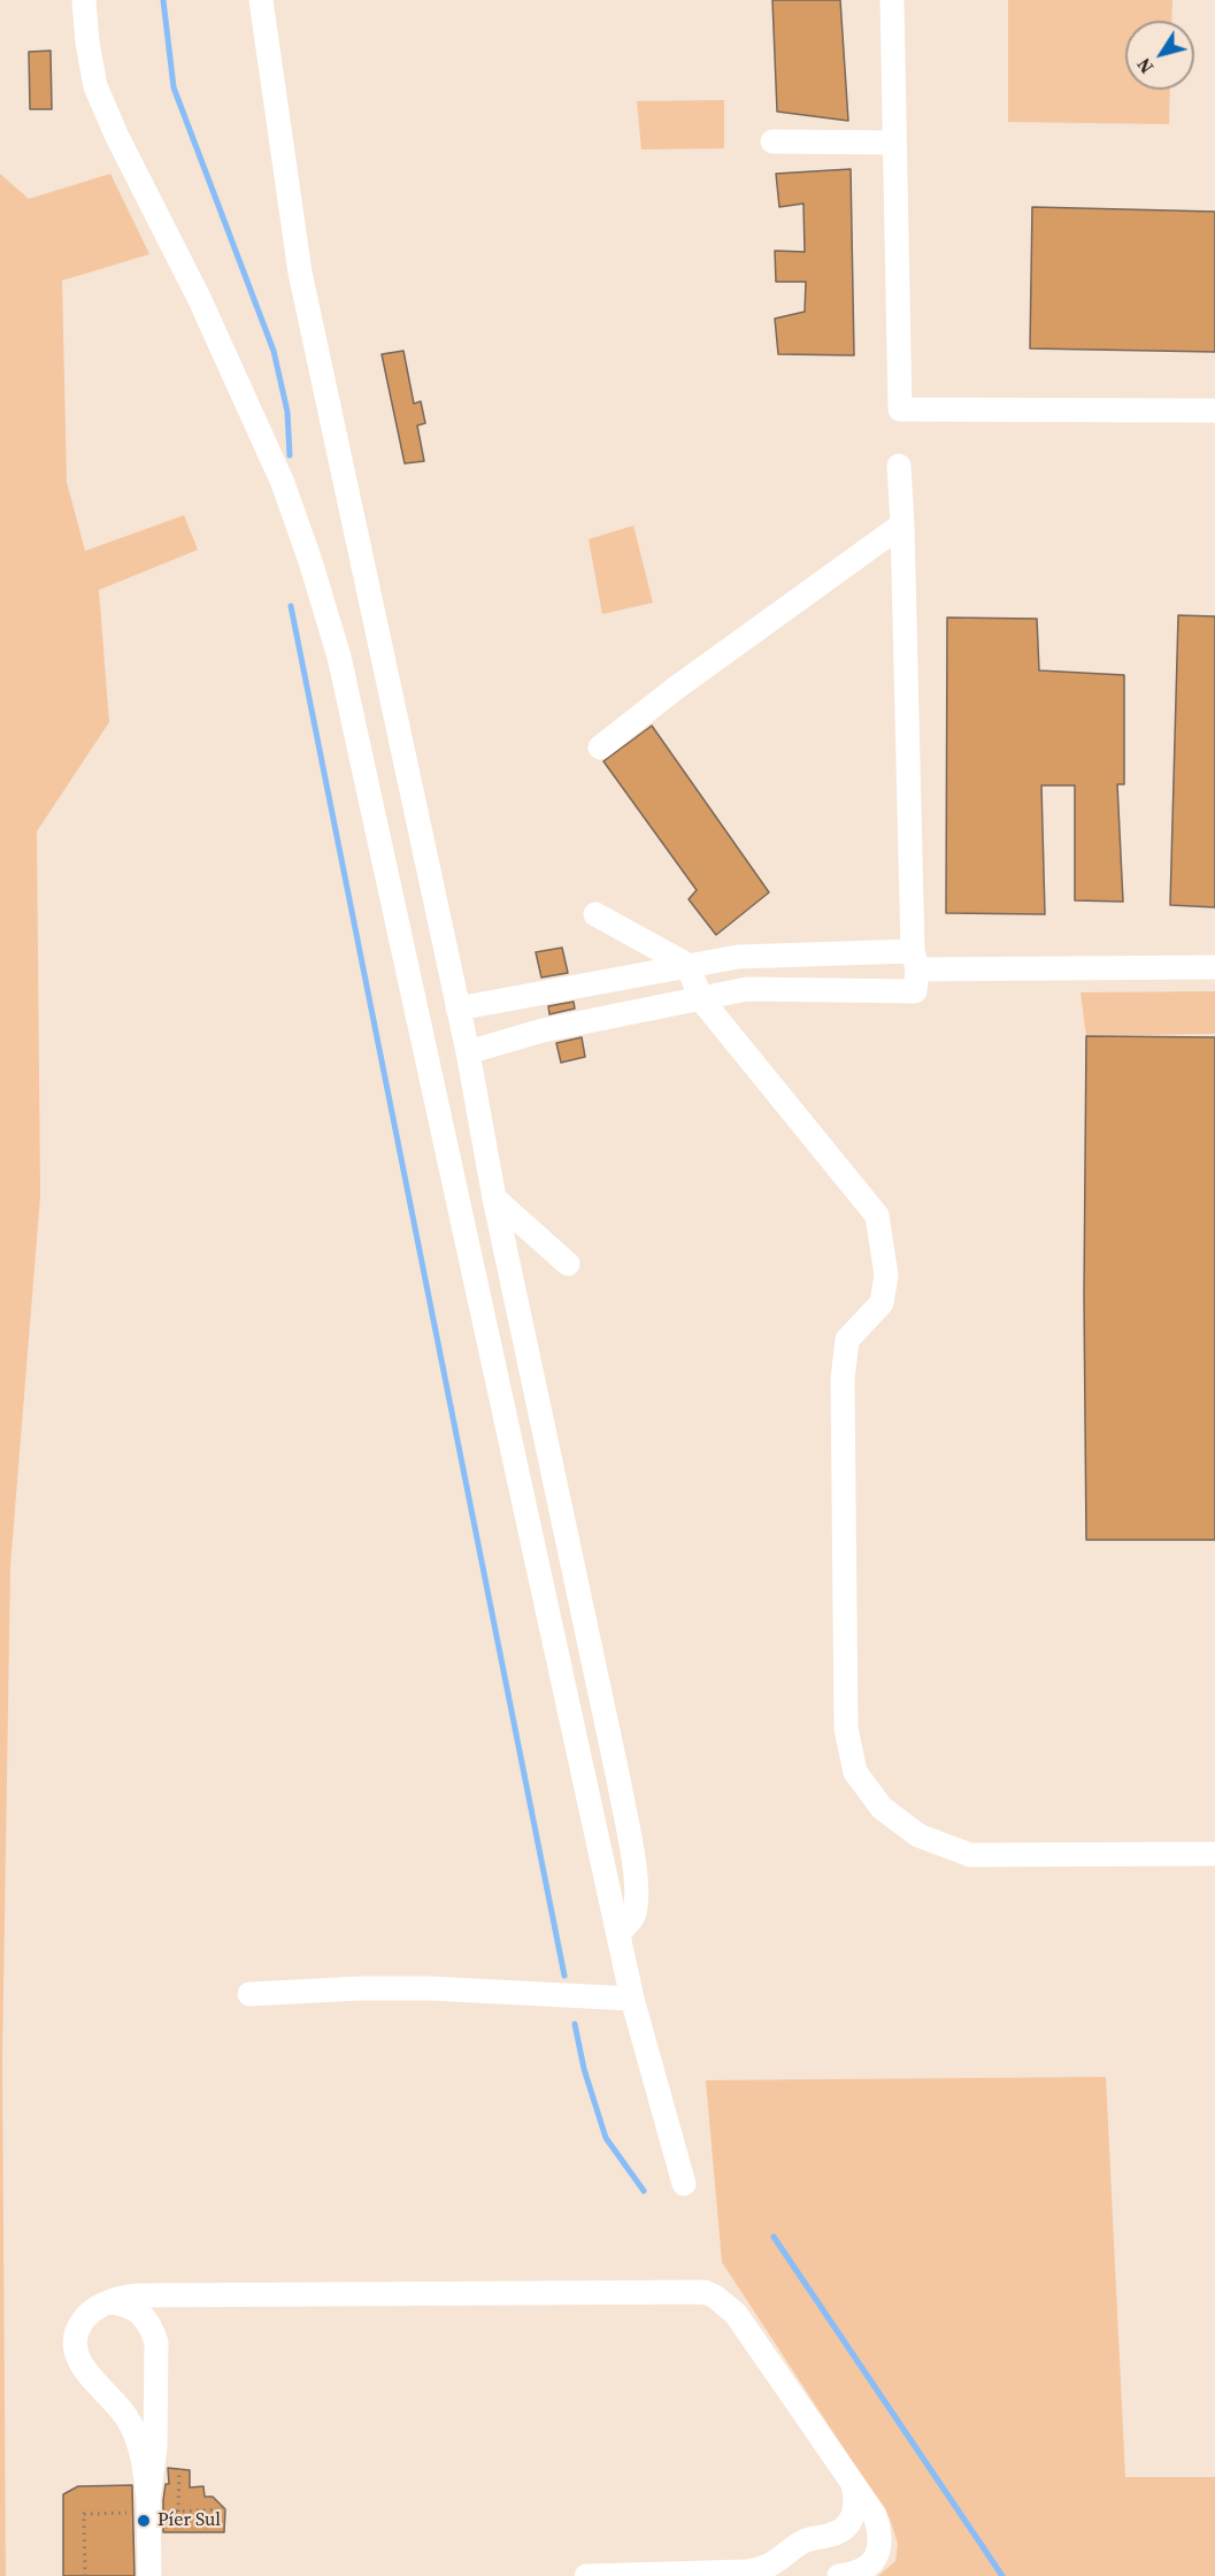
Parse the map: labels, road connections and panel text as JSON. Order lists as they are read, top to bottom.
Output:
{
  "places": ["Píer Sul"],
  "north": "bottom left"
}
